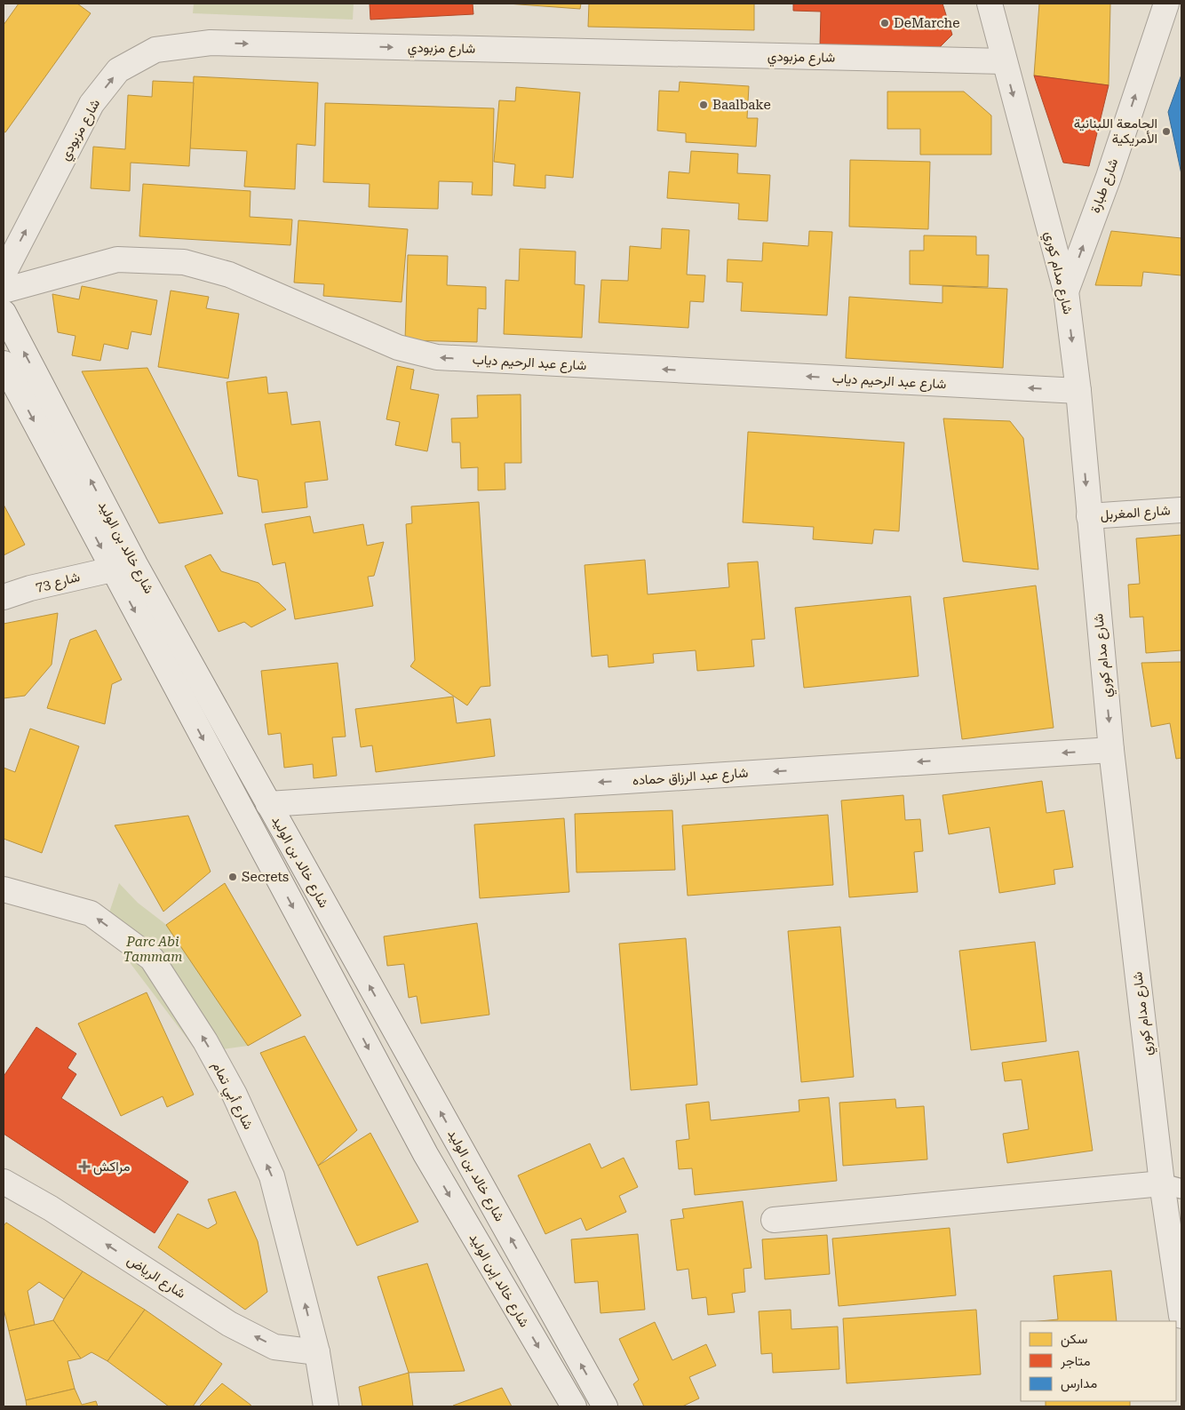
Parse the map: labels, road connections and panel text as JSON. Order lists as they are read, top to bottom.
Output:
{
  "streets": {
    "street": [
      "شارع مزبودي",
      "شارع طبارة",
      "شارع مدام كوري",
      "شارع عبد الرحيم دياب",
      "شارع المغربل",
      "شارع خالد بن الوليد",
      "شارع 73",
      "شارع عبد الرزاق حماده",
      "شارع أبي تمام",
      "شارع الرياض",
      "شارع خالد إبن الوليد"
    ]
  },
  "crossings": [
    ["شارع مزبودي", "شارع مدام كوري"],
    ["شارع طبارة", "شارع مدام كوري"],
    ["شارع مدام كوري", "شارع عبد الرحيم دياب"],
    ["شارع مدام كوري", "شارع المغربل"],
    ["شارع مدام كوري", "شارع عبد الرزاق حماده"],
    ["شارع خالد بن الوليد", "شارع 73"],
    ["شارع خالد بن الوليد", "شارع عبد الرزاق حماده"],
    ["شارع خالد بن الوليد", "شارع خالد إبن الوليد"],
    ["شارع أبي تمام", "شارع الرياض"]
  ],
  "one_way": [
    "شارع مزبودي",
    "شارع طبارة",
    "شارع مدام كوري",
    "شارع عبد الرحيم دياب",
    "شارع عبد الرزاق حماده",
    "شارع أبي تمام",
    "شارع الرياض",
    "شارع خالد إبن الوليد"
  ],
  "parks": ["Parc Abi Tammam"],
  "places": {
    "other": [
      "DeMarche",
      "Baalbake",
      "الجامعة اللبنانية الأمريكية",
      "Secrets"
    ],
    "health": ["مراكش"]
  },
  "legend": ["سكن", "متاجر", "مدارس"]
}
